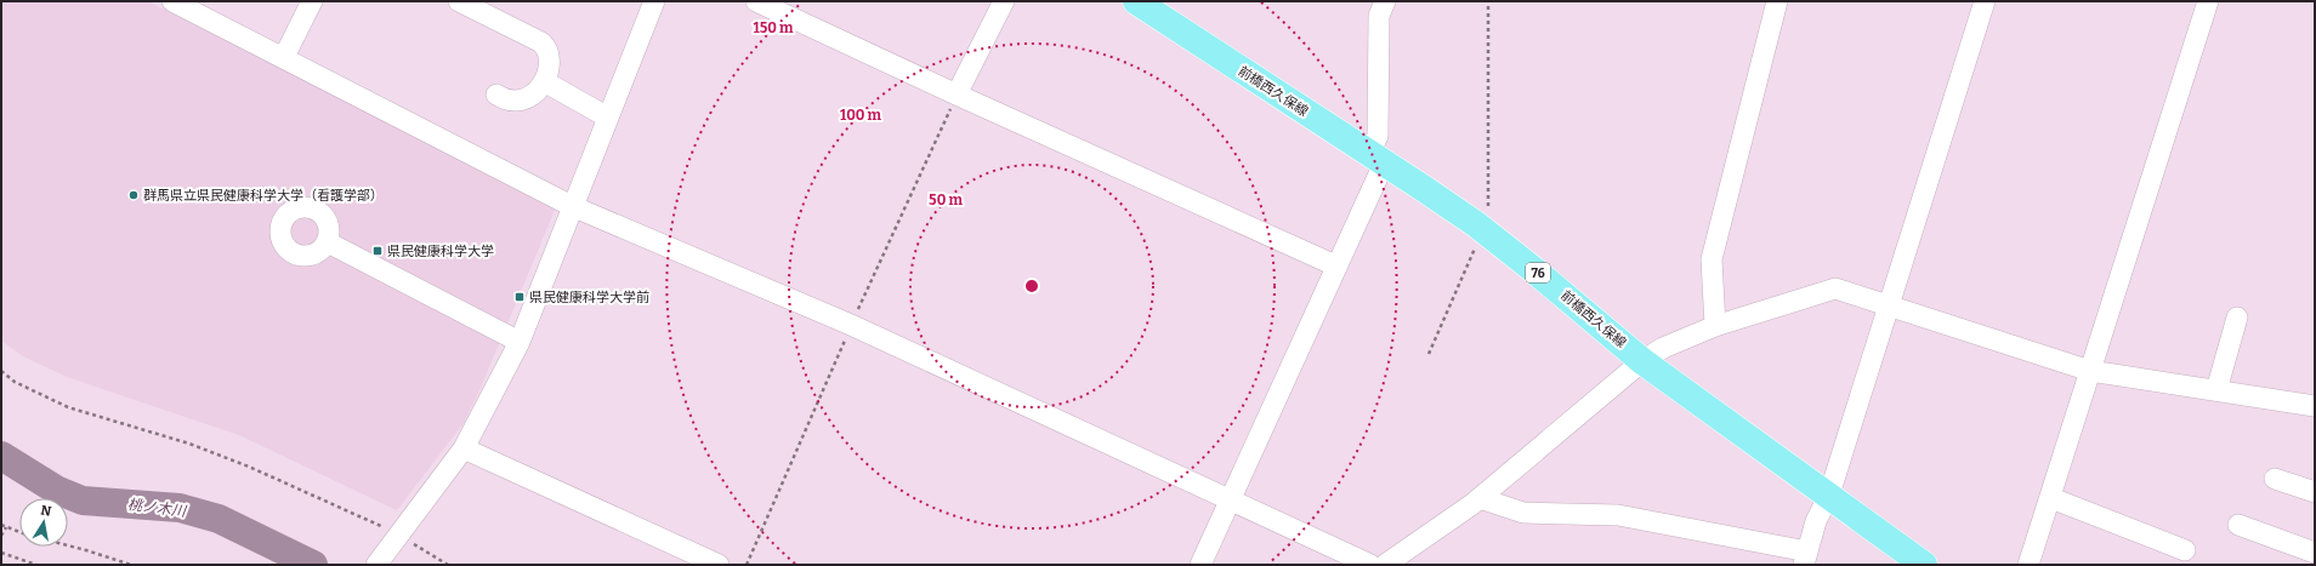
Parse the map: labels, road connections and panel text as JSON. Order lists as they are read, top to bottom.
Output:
{
  "streets": {
    "main road": ["前橋西久保線", "76"]
  },
  "water": ["桃ノ木川"],
  "places": {
    "other": ["群馬県立県民健康科学大学（看護学部）"],
    "transit": ["県民健康科学大学", "県民健康科学大学前"]
  },
  "north": "top",
  "rings": ["150 m", "100 m", "50 m"]
}
